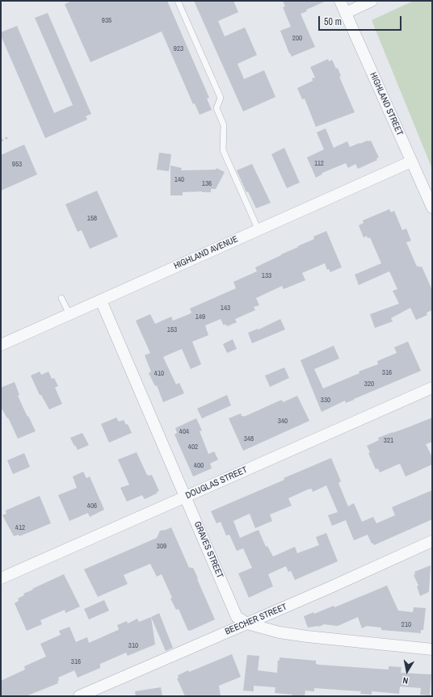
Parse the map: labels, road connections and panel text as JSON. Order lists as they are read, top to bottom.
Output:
{
  "streets": {
    "street": [
      "HIGHLAND STREET",
      "HIGHLAND AVENUE",
      "DOUGLAS STREET",
      "GRAVES STREET",
      "BEECHER STREET"
    ]
  },
  "crossings": [
    ["HIGHLAND STREET", "HIGHLAND AVENUE"],
    ["HIGHLAND AVENUE", "GRAVES STREET"],
    ["DOUGLAS STREET", "GRAVES STREET"],
    ["GRAVES STREET", "BEECHER STREET"]
  ],
  "house_numbers": [
    "935",
    "200",
    "923",
    "112",
    "953",
    "140",
    "136",
    "158",
    "133",
    "143",
    "149",
    "153",
    "316",
    "410",
    "320",
    "330",
    "340",
    "404",
    "348",
    "321",
    "402",
    "400",
    "406",
    "412",
    "309",
    "210",
    "310",
    "316"
  ],
  "scale_bar": "50 m",
  "north": "bottom"
}
